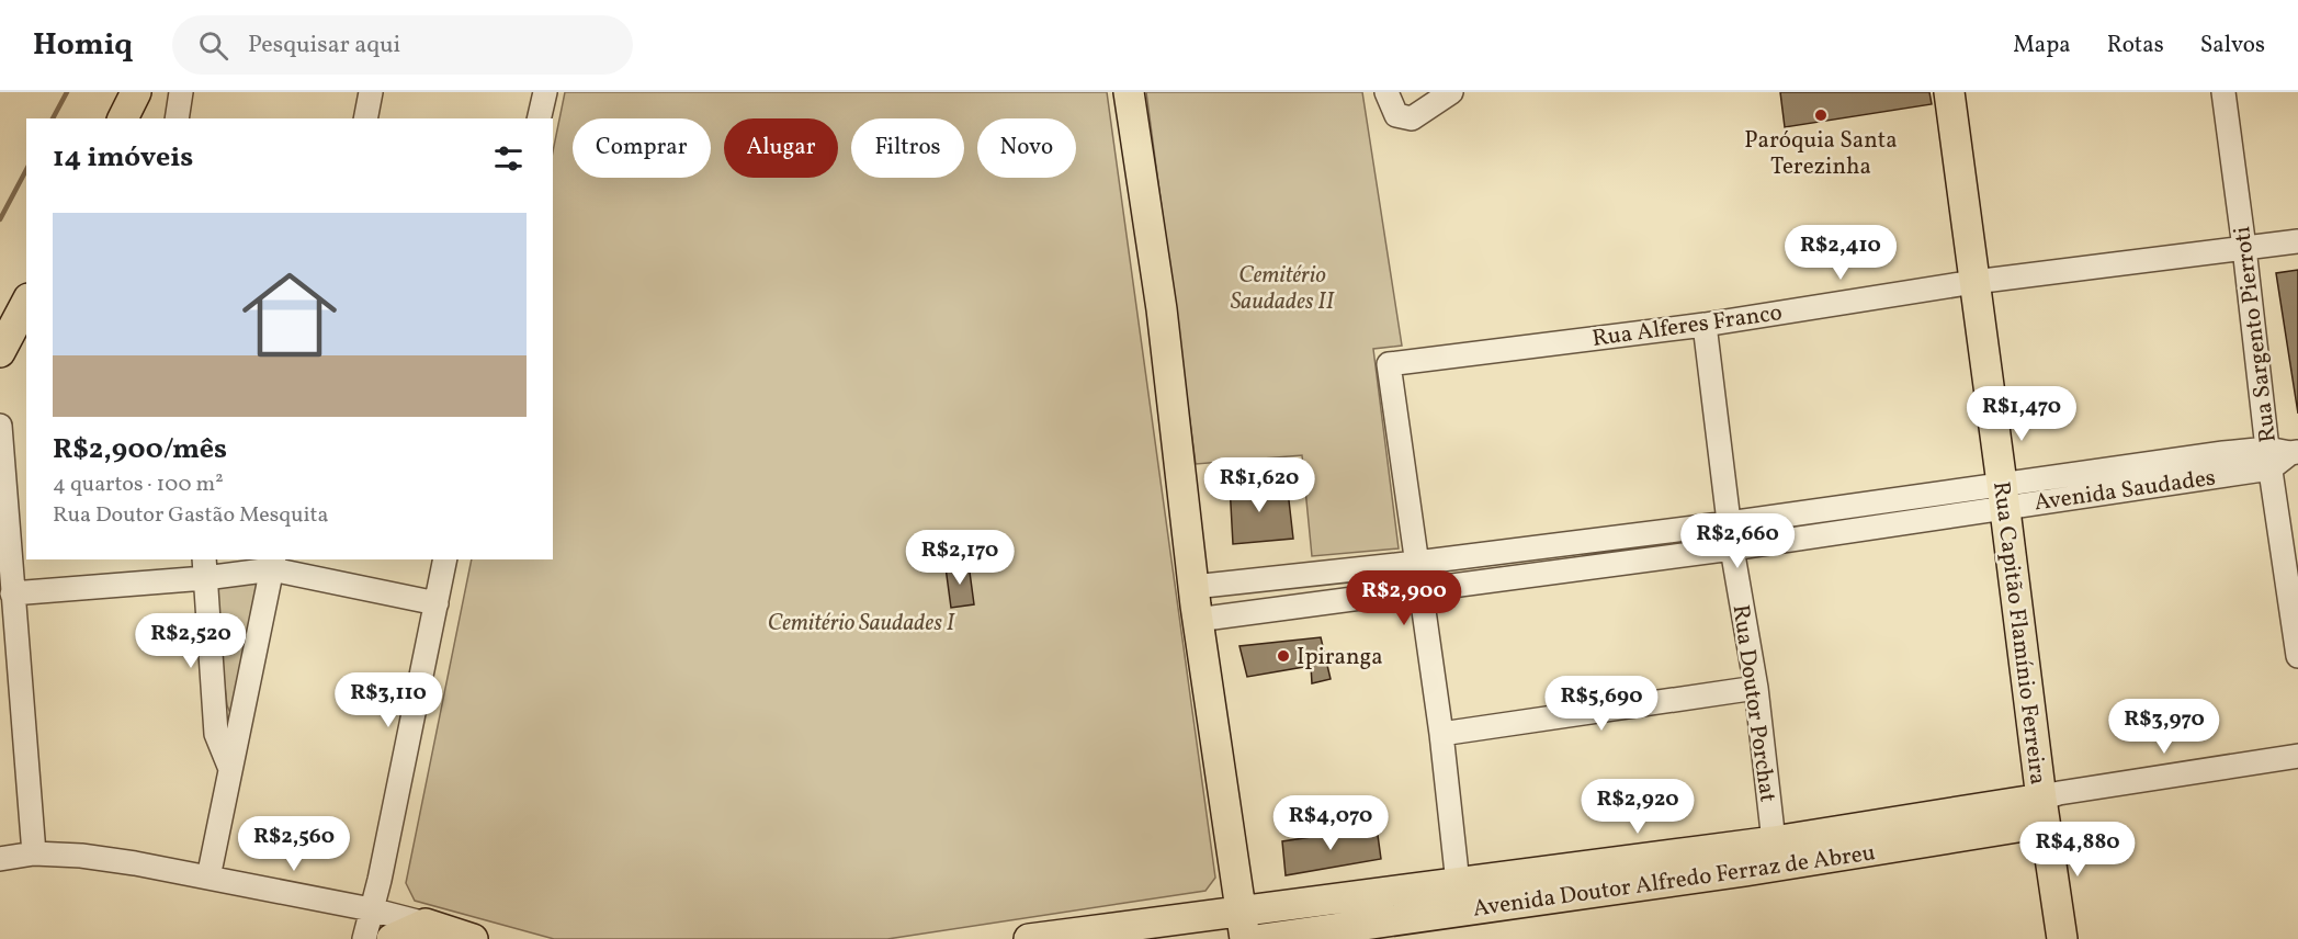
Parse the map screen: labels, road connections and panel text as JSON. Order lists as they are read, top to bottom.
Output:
{
  "streets": {
    "main road": ["Rua Capitão Flamínio Ferreira", "Avenida Doutor Alfredo Ferraz de Abreu"],
    "street": [
      "Rua Alferes Franco",
      "Rua Sargento Pierroti",
      "Avenida Saudades",
      "Rua Doutor Porchat"
    ]
  },
  "crossings": [
    ["Rua Alferes Franco", "Rua Sargento Pierroti"],
    ["Rua Alferes Franco", "Avenida Saudades"],
    ["Rua Alferes Franco", "Rua Capitão Flamínio Ferreira"],
    ["Rua Alferes Franco", "Rua Doutor Porchat"],
    ["Rua Sargento Pierroti", "Avenida Saudades"],
    ["Avenida Saudades", "Rua Capitão Flamínio Ferreira"],
    ["Avenida Saudades", "Rua Doutor Porchat"],
    ["Rua Capitão Flamínio Ferreira", "Avenida Doutor Alfredo Ferraz de Abreu"],
    ["Rua Doutor Porchat", "Avenida Doutor Alfredo Ferraz de Abreu"]
  ],
  "parks": ["Cemitério Saudades II", "Cemitério Saudades I"],
  "places": ["Paróquia Santa Terezinha", "Ipiranga"],
  "page": {
    "header": "Homiq",
    "search": "Pesquisar aqui",
    "nav": ["Mapa", "Rotas", "Salvos"],
    "chip": [
      "Comprar",
      "Alugar",
      "Filtros",
      "Novo"
    ],
    "heading": "14 imóveis",
    "list": [
      {
        "name": "R$2,900/mês",
        "note": "4 quartos · 100 m² · Rua Doutor Gastão Mesquita"
      }
    ],
    "price": [
      "R$2,410",
      "R$1,470",
      "R$1,620",
      "R$2,660",
      "R$2,170",
      "R$2,900",
      "R$2,520",
      "R$3,110",
      "R$5,690",
      "R$3,970",
      "R$2,920",
      "R$4,070",
      "R$2,560",
      "R$4,880"
    ]
  }
}
